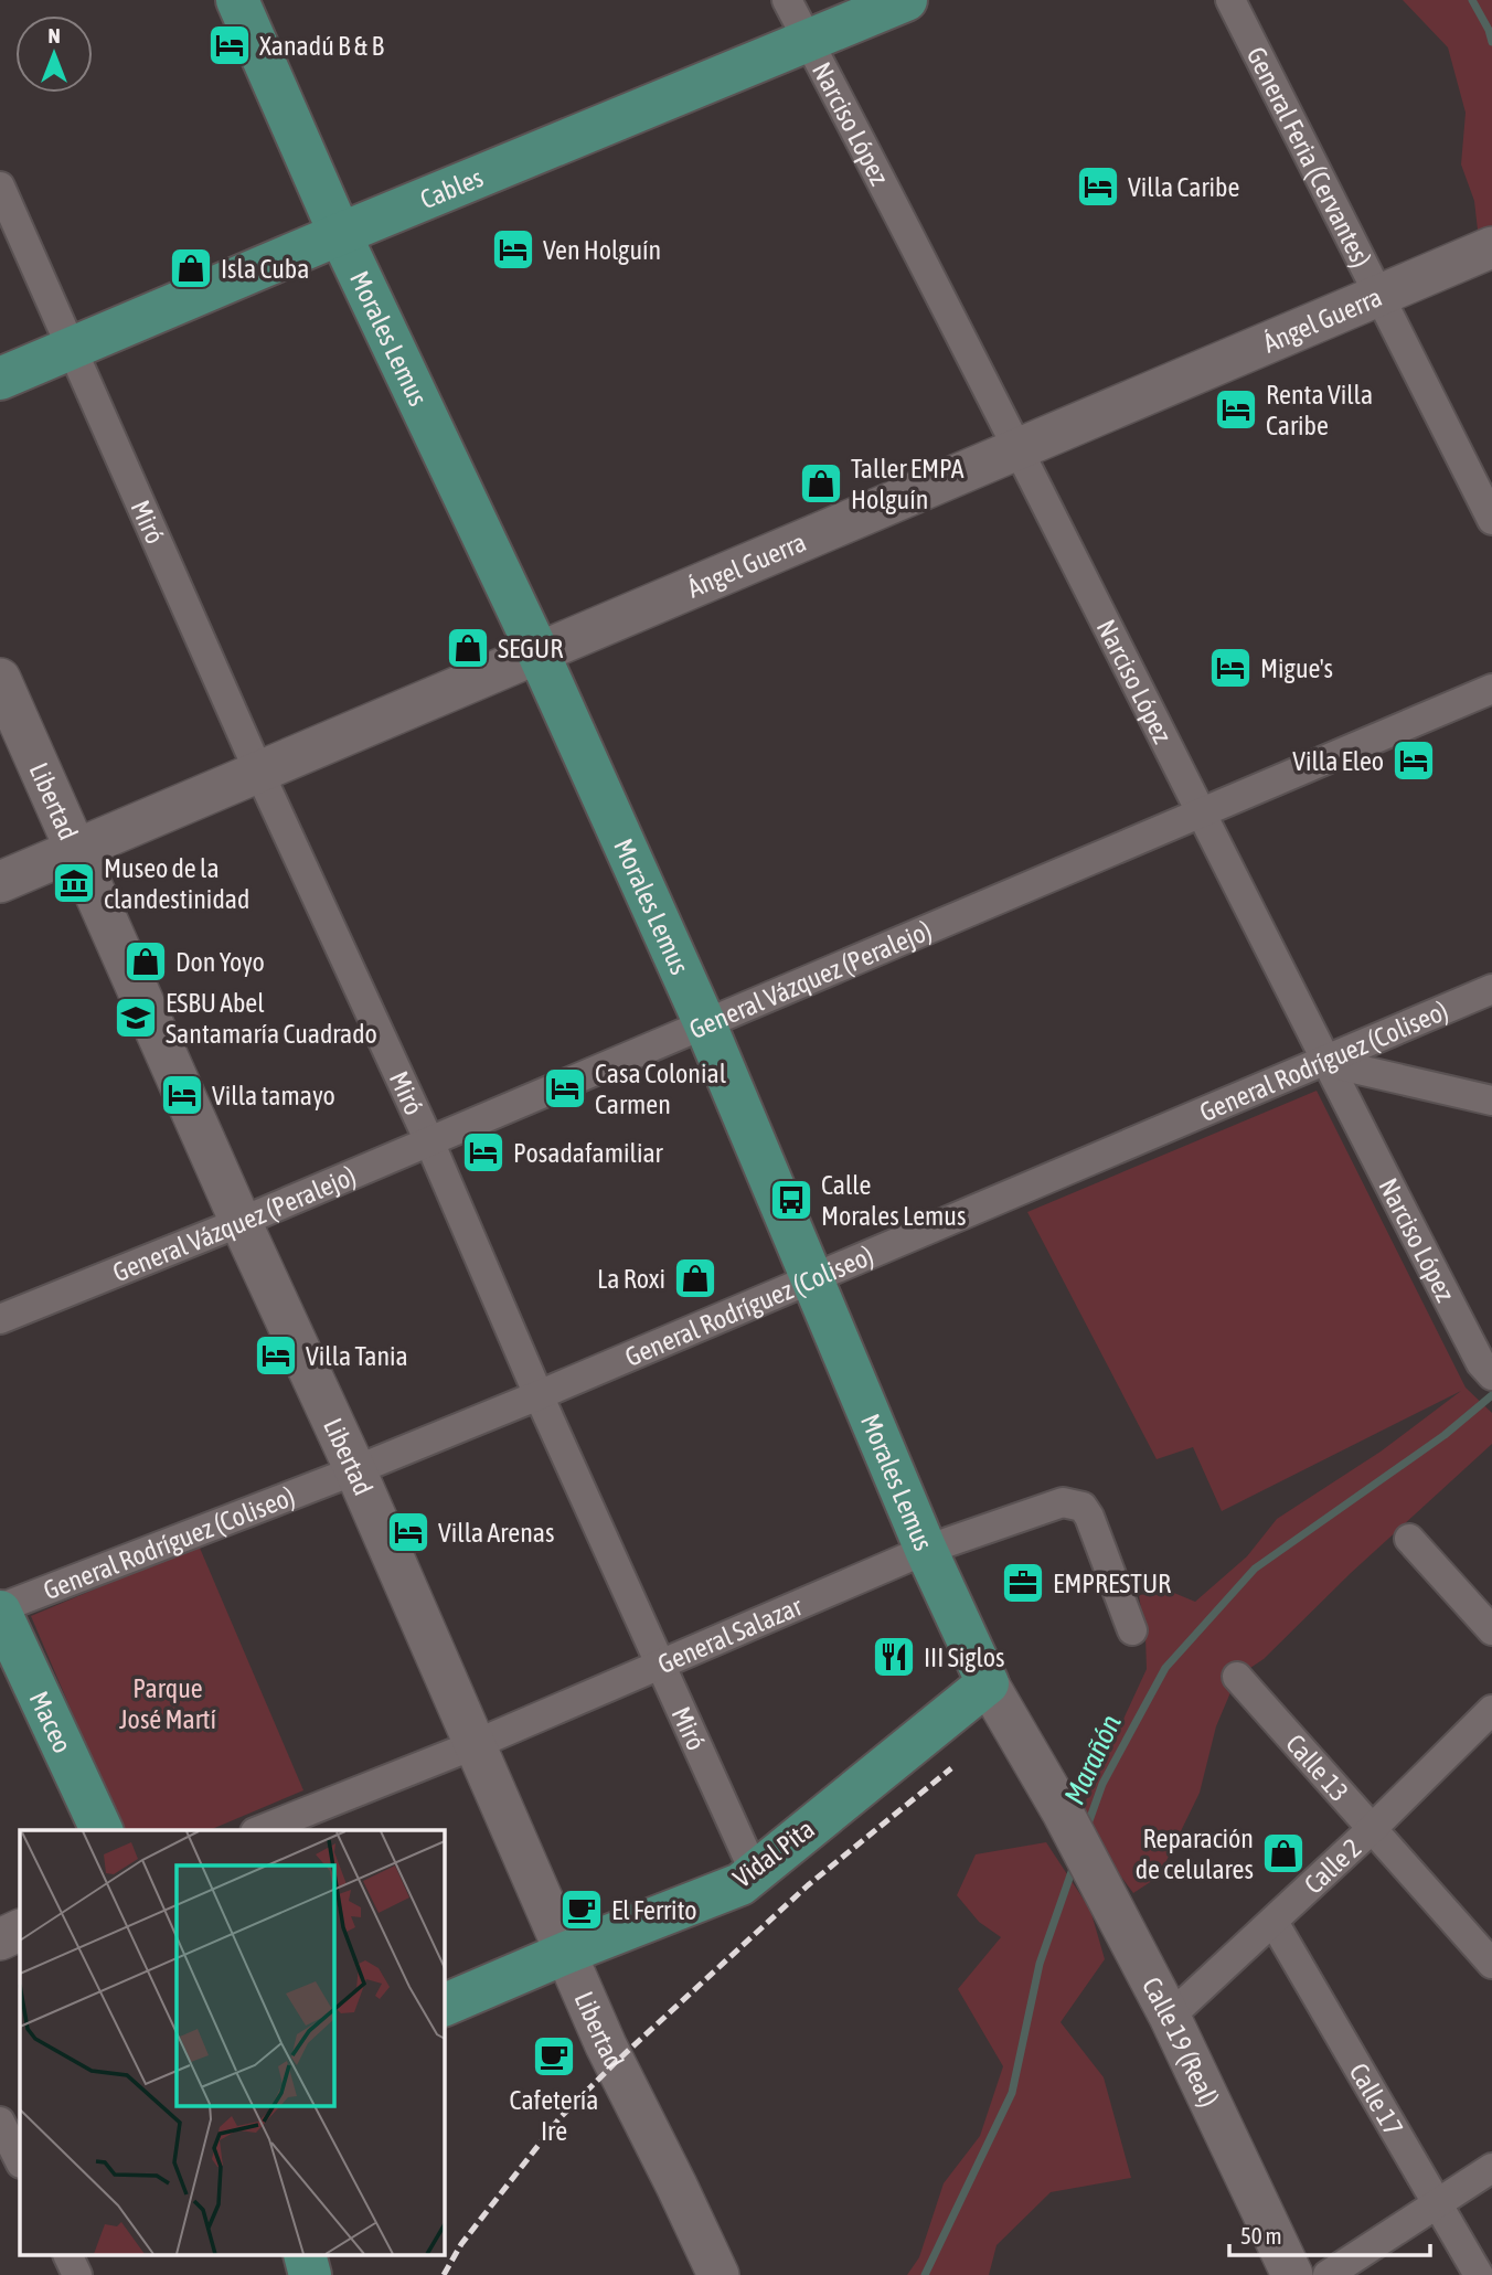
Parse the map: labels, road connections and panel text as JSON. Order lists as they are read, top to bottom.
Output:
{
  "streets": {
    "main road": [
      "Cables",
      "Morales Lemus",
      "Maceo",
      "Vidal Pita"
    ],
    "street": [
      "Narciso López",
      "General Feria (Cervantes)",
      "Ángel Guerra",
      "Miró",
      "Libertad",
      "General Vázquez (Peralejo)",
      "General Rodríguez (Coliseo)",
      "General Salazar",
      "Calle 13",
      "Calle 2",
      "Calle 19 (Real)",
      "Calle 17"
    ]
  },
  "crossings": [
    ["Narciso López", "Cables"],
    ["Narciso López", "Ángel Guerra"],
    ["Narciso López", "General Vázquez (Peralejo)"],
    ["Narciso López", "General Rodríguez (Coliseo)"],
    ["General Feria (Cervantes)", "Ángel Guerra"],
    ["Cables", "Morales Lemus"],
    ["Cables", "Miró"],
    ["Ángel Guerra", "Morales Lemus"],
    ["Ángel Guerra", "Miró"],
    ["Ángel Guerra", "Libertad"],
    ["Morales Lemus", "General Vázquez (Peralejo)"],
    ["Morales Lemus", "General Rodríguez (Coliseo)"],
    ["Morales Lemus", "General Salazar"],
    ["Morales Lemus", "Vidal Pita"],
    ["Morales Lemus", "Calle 19 (Real)"],
    ["Miró", "General Vázquez (Peralejo)"],
    ["Miró", "General Rodríguez (Coliseo)"],
    ["Miró", "General Salazar"],
    ["Miró", "Vidal Pita"],
    ["Libertad", "General Vázquez (Peralejo)"],
    ["Libertad", "General Rodríguez (Coliseo)"],
    ["Libertad", "General Salazar"],
    ["Libertad", "Vidal Pita"],
    ["General Rodríguez (Coliseo)", "Maceo"],
    ["Calle 13", "Calle 2"],
    ["Calle 2", "Calle 19 (Real)"],
    ["Calle 2", "Calle 17"]
  ],
  "water": ["Marañón"],
  "parks": ["Parque José Martí"],
  "places": {
    "hotel": [
      "Xanadú B & B",
      "Villa Caribe",
      "Ven Holguín",
      "Renta Villa Caribe",
      "Migue's",
      "Villa Eleo",
      "Casa Colonial Carmen",
      "Villa tamayo",
      "Posadafamiliar",
      "Villa Tania",
      "Villa Arenas"
    ],
    "shop": [
      "Isla Cuba",
      "Taller EMPA Holguín",
      "SEGUR",
      "Don Yoyo",
      "La Roxi",
      "Reparación de celulares"
    ],
    "museum": ["Museo de la clandestinidad"],
    "school or university": ["ESBU Abel Santamaría Cuadrado"],
    "bus stop": ["Calle Morales Lemus"],
    "office": ["EMPRESTUR"],
    "restaurant": ["III Siglos"],
    "cafe": ["El Ferrito", "Cafetería Ire"]
  },
  "scale_bar": "50 m",
  "north": "top"
}
